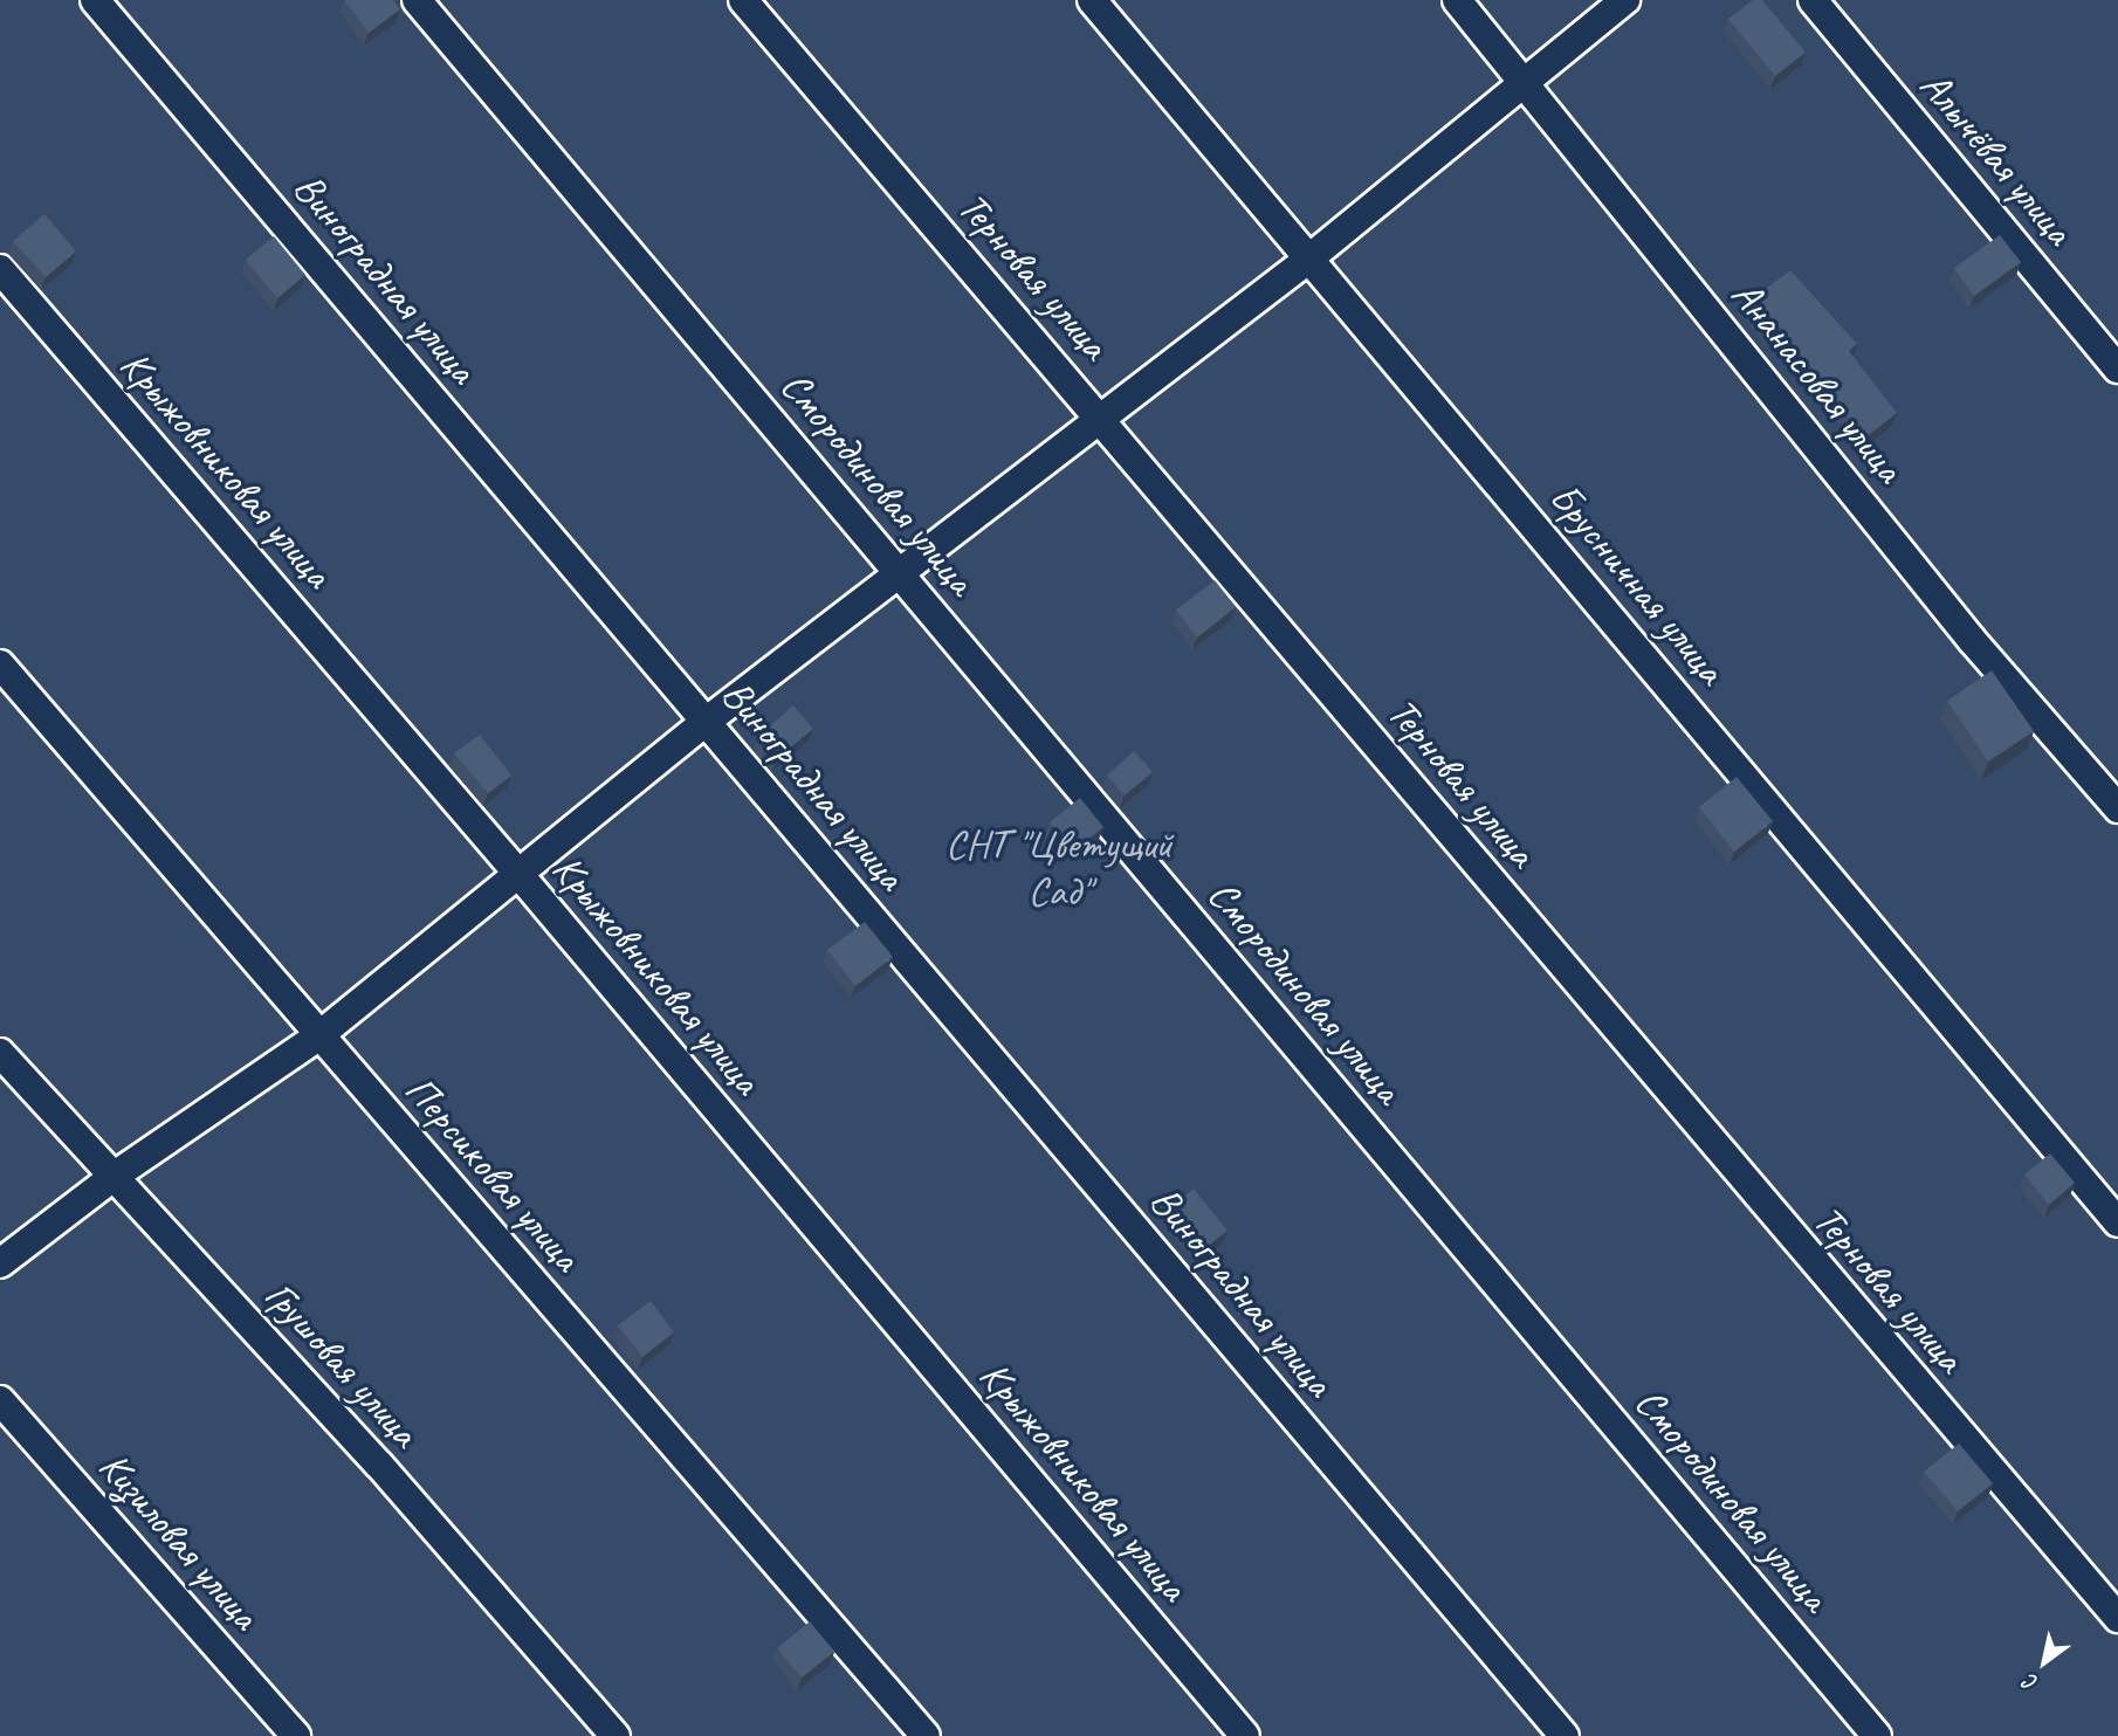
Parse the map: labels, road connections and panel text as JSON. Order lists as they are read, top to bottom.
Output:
{
  "streets": {
    "street": [
      "Алычёвая улица",
      "Терновая улица",
      "Виноградная улица",
      "Ананасовая улица",
      "Крыжовниковая улица",
      "Смородиновая улица",
      "Брусничная улица",
      "Персиковая улица",
      "Грушовая улица",
      "Кизиловая улица"
    ]
  },
  "parks": ["СНТ \"Цветущий Сад\""],
  "north": "bottom left"
}
